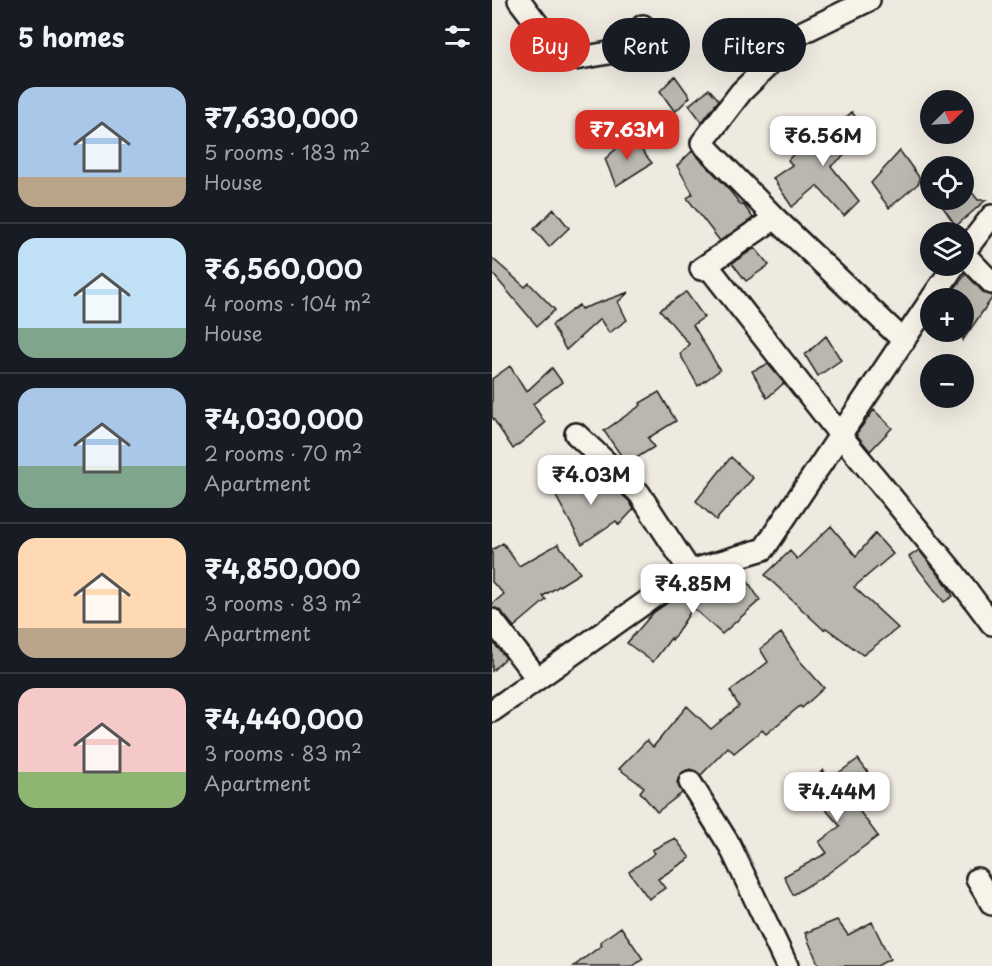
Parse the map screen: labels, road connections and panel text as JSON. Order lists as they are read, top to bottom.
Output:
{
  "north": "top right",
  "page": {
    "heading": "5 homes",
    "chip": ["Buy", "Rent", "Filters"],
    "list": [
      {
        "name": "₹7,630,000",
        "note": "5 rooms · 183 m² · House"
      },
      {
        "name": "₹6,560,000",
        "note": "4 rooms · 104 m² · House"
      },
      {
        "name": "₹4,030,000",
        "note": "2 rooms · 70 m² · Apartment"
      },
      {
        "name": "₹4,850,000",
        "note": "3 rooms · 83 m² · Apartment"
      },
      {
        "name": "₹4,440,000",
        "note": "3 rooms · 83 m² · Apartment"
      }
    ],
    "map_buttons": ["+", "−"],
    "price": [
      "₹7.63M",
      "₹6.56M",
      "₹4.03M",
      "₹4.85M",
      "₹4.44M"
    ]
  }
}
